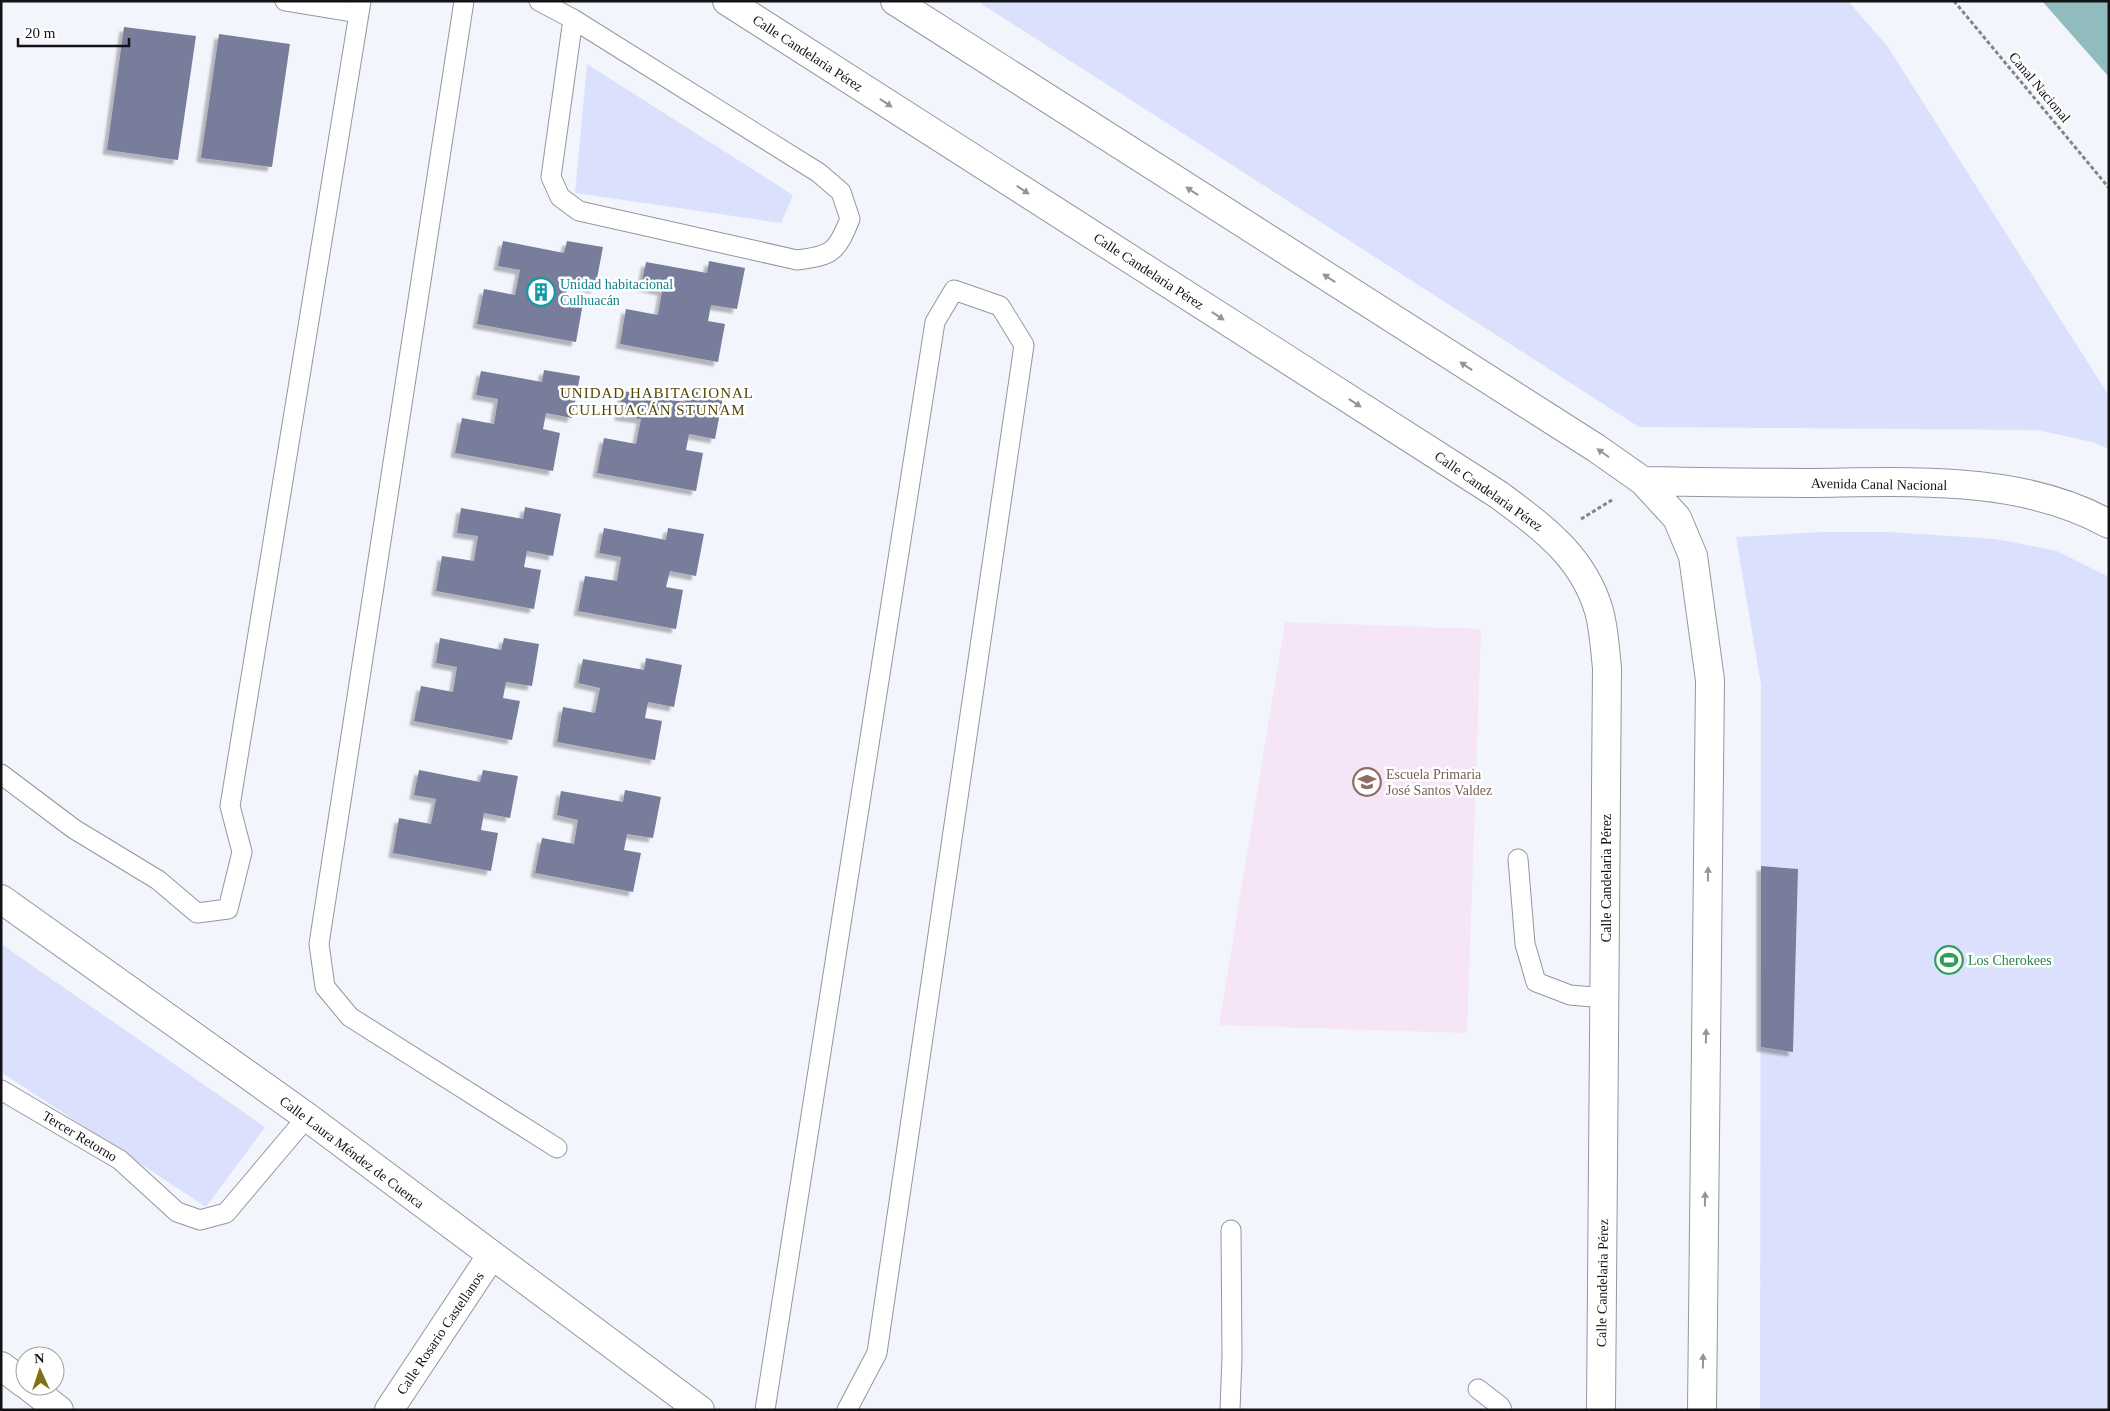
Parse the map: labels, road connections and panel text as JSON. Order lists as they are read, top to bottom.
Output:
{
  "streets": {
    "main road": [
      "Calle Candelaria Pérez",
      "Avenida Canal Nacional",
      "Calle Laura Méndez de Cuenca",
      "Calle Rosario Castellanos"
    ],
    "lane": ["Tercer Retorno"],
    "path": ["Canal Nacional"]
  },
  "crossings": [
    ["Tercer Retorno", "Calle Laura Méndez de Cuenca"],
    ["Calle Laura Méndez de Cuenca", "Calle Rosario Castellanos"]
  ],
  "districts": ["UNIDAD HABITACIONAL CULHUACÁN STUNAM"],
  "places": {
    "building": ["Unidad habitacional Culhuacán"],
    "school or university": ["Escuela Primaria José Santos Valdez"],
    "sports": ["Los Cherokees"]
  },
  "scale_bar": "20 m",
  "north": "top"
}
